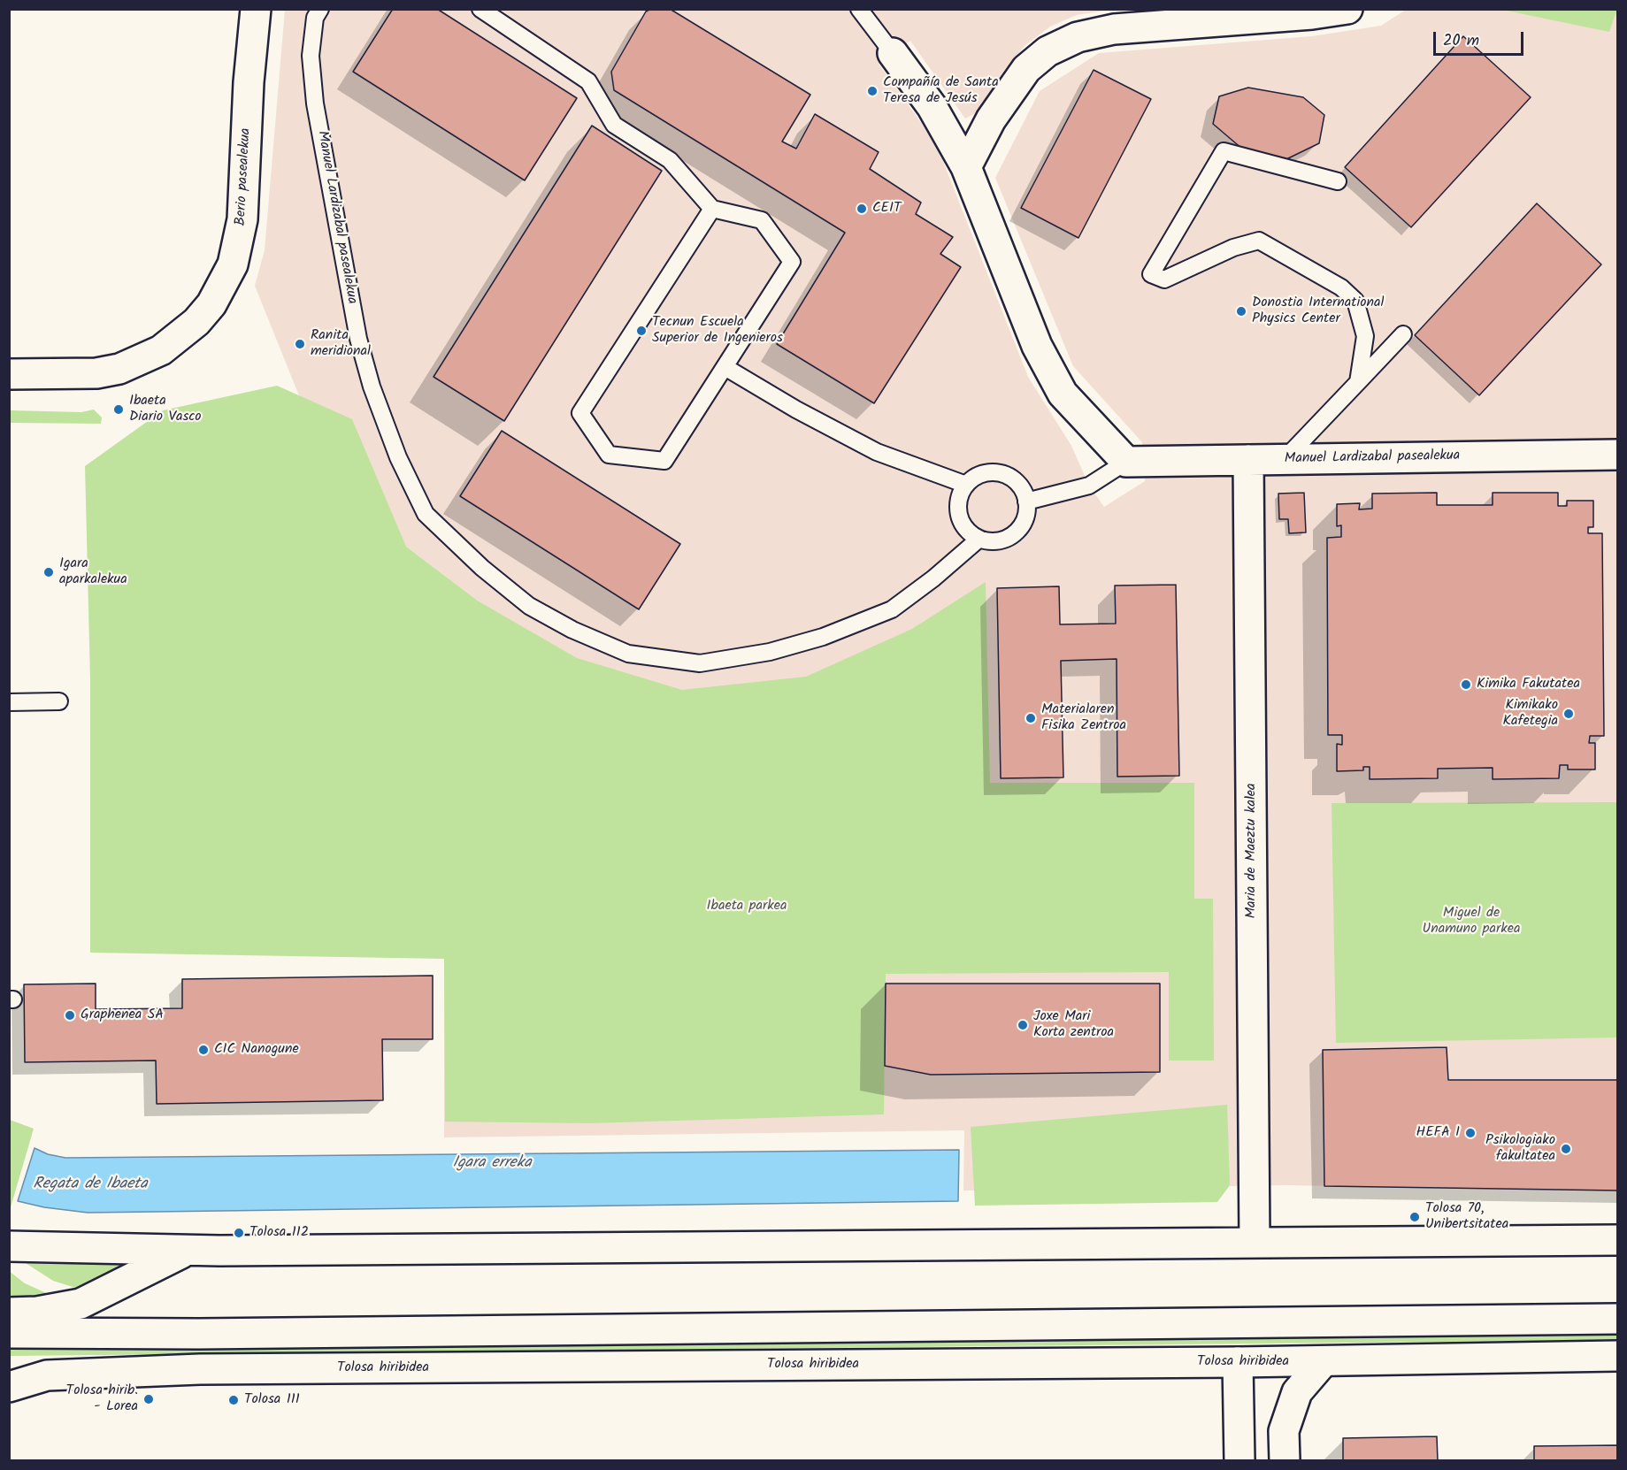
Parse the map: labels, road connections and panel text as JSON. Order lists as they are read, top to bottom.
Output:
{
  "streets": {
    "street": [
      "Berio pasealekua",
      "Manuel Lardizabal pasealekua",
      "Maria de Maeztu kalea",
      "Tolosa hiribidea"
    ]
  },
  "crossings": [
    ["Manuel Lardizabal pasealekua", "Maria de Maeztu kalea"]
  ],
  "water": ["Igara erreka", "Regata de Ibaeta"],
  "parks": ["Ibaeta parkea", "Miguel de Unamuno parkea"],
  "places": [
    "Compañía de Santa Teresa de Jesús",
    "CEIT",
    "Donostia International Physics Center",
    "Tecnun Escuela Superior de Ingenieros",
    "Ranita meridional",
    "Ibaeta Diario Vasco",
    "Igara aparkalekua",
    "Kimika Fakutatea",
    "Kimikako Kafetegia",
    "Materialaren Fisika Zentroa",
    "Graphenea SA",
    "Joxe Mari Korta zentroa",
    "CIC Nanogune",
    "HEFA I",
    "Psikologiako fakultatea",
    "Tolosa 70, Unibertsitatea",
    "Tolosa 112",
    "Tolosa hirib. - Lorea",
    "Tolosa 111"
  ],
  "scale_bar": "20 m"
}
